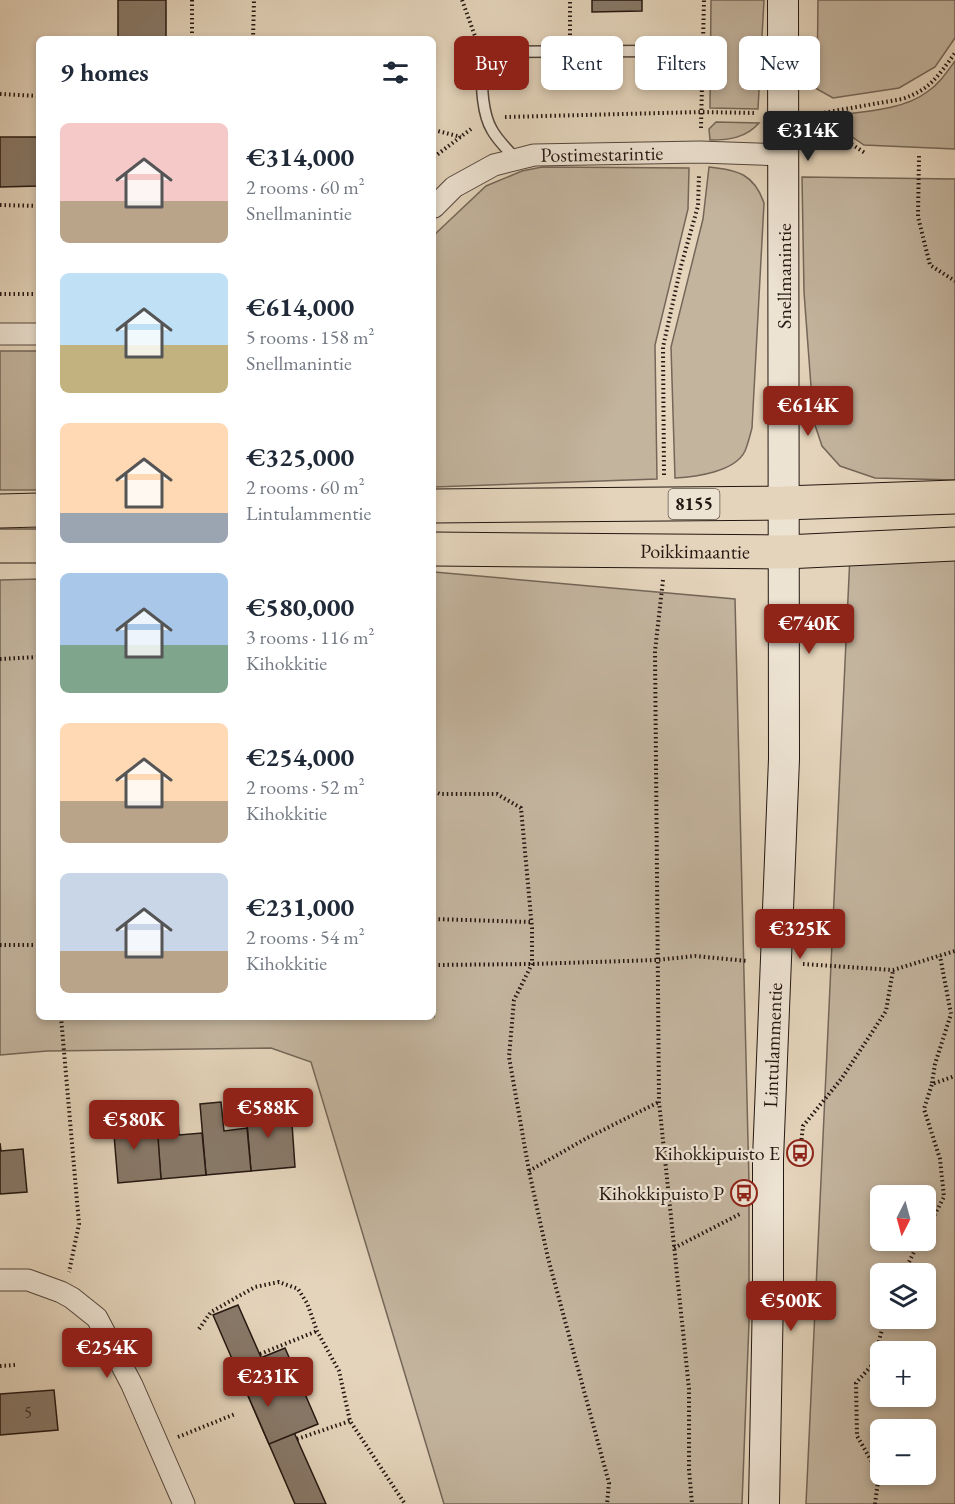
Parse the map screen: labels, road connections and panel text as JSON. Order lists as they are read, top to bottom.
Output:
{
  "streets": {
    "main road": ["8155", "Poikkimaantie"],
    "street": ["Postimestarintie", "Snellmanintie", "Lintulammentie"]
  },
  "crossings": [
    ["Postimestarintie", "Snellmanintie"],
    ["Snellmanintie", "8155"],
    ["Snellmanintie", "Poikkimaantie"],
    ["Snellmanintie", "Lintulammentie"],
    ["Poikkimaantie", "Lintulammentie"]
  ],
  "places": {
    "bus stop": ["Kihokkipuisto E", "Kihokkipuisto P"]
  },
  "house_numbers": ["5"],
  "north": "bottom",
  "page": {
    "chip": [
      "Buy",
      "Rent",
      "Filters",
      "New"
    ],
    "heading": "9 homes",
    "list": [
      {
        "name": "€314,000",
        "note": "2 rooms · 60 m² · Snellmanintie"
      },
      {
        "name": "€614,000",
        "note": "5 rooms · 158 m² · Snellmanintie"
      },
      {
        "name": "€325,000",
        "note": "2 rooms · 60 m² · Lintulammentie"
      },
      {
        "name": "€580,000",
        "note": "3 rooms · 116 m² · Kihokkitie"
      },
      {
        "name": "€254,000",
        "note": "2 rooms · 52 m² · Kihokkitie"
      },
      {
        "name": "€231,000",
        "note": "2 rooms · 54 m² · Kihokkitie"
      }
    ],
    "price": [
      "€314K",
      "€614K",
      "€740K",
      "€325K",
      "€588K",
      "€580K",
      "€500K",
      "€254K",
      "€231K"
    ],
    "map_buttons": ["+", "−"]
  }
}
